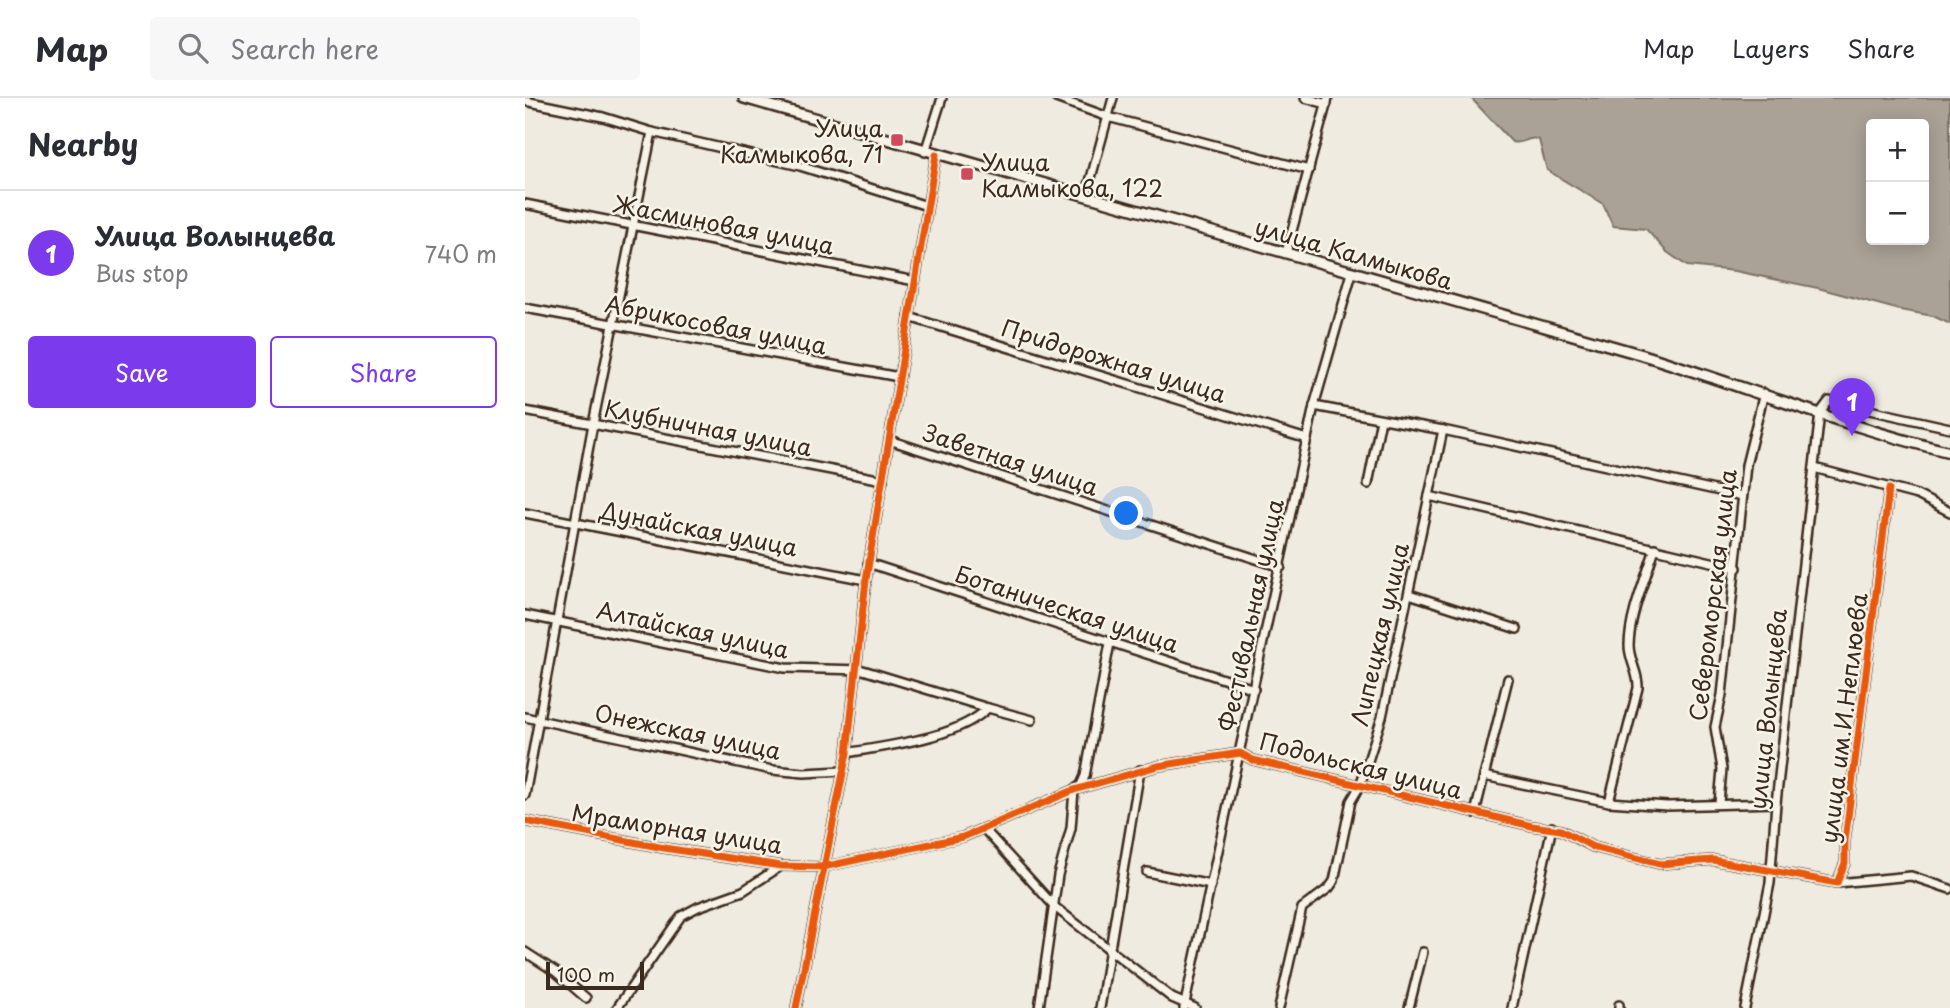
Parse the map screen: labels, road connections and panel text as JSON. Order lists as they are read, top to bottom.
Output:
{
  "streets": {
    "main road": ["улица Калмыкова"],
    "street": [
      "Жасминовая улица",
      "Абрикосовая улица",
      "Придорожная улица",
      "Клубничная улица",
      "Заветная улица",
      "Дунайская улица",
      "Североморская улица",
      "Ботаническая улица",
      "Фестивальная улица",
      "Алтайская улица",
      "Липецкая улица",
      "улица Волынцева",
      "улица им.И.Неплюева",
      "Онежская улица",
      "Подольская улица",
      "Мраморная улица"
    ]
  },
  "crossings": [
    ["улица Калмыкова", "Североморская улица"],
    ["улица Калмыкова", "Фестивальная улица"],
    ["улица Калмыкова", "улица Волынцева"],
    ["Придорожная улица", "Фестивальная улица"],
    ["Заветная улица", "Фестивальная улица"],
    ["Ботаническая улица", "Фестивальная улица"],
    ["Фестивальная улица", "Подольская улица"],
    ["Липецкая улица", "Подольская улица"],
    ["улица Волынцева", "Подольская улица"],
    ["Подольская улица", "Мраморная улица"]
  ],
  "places": {
    "transit": ["Улица Калмыкова, 71", "Улица Калмыкова, 122"]
  },
  "scale_bar": "100 m",
  "page": {
    "header": "Map",
    "search": "Search here",
    "nav": ["Map", "Layers", "Share"],
    "heading": "Nearby",
    "map_buttons": ["+", "−"],
    "list": [
      {
        "mark": "1",
        "name": "Улица Волынцева",
        "note": "Bus stop",
        "value": "740 m"
      }
    ],
    "buttons": ["Save", "Share"],
    "pins": "1",
    "scale": "100 m"
  }
}
